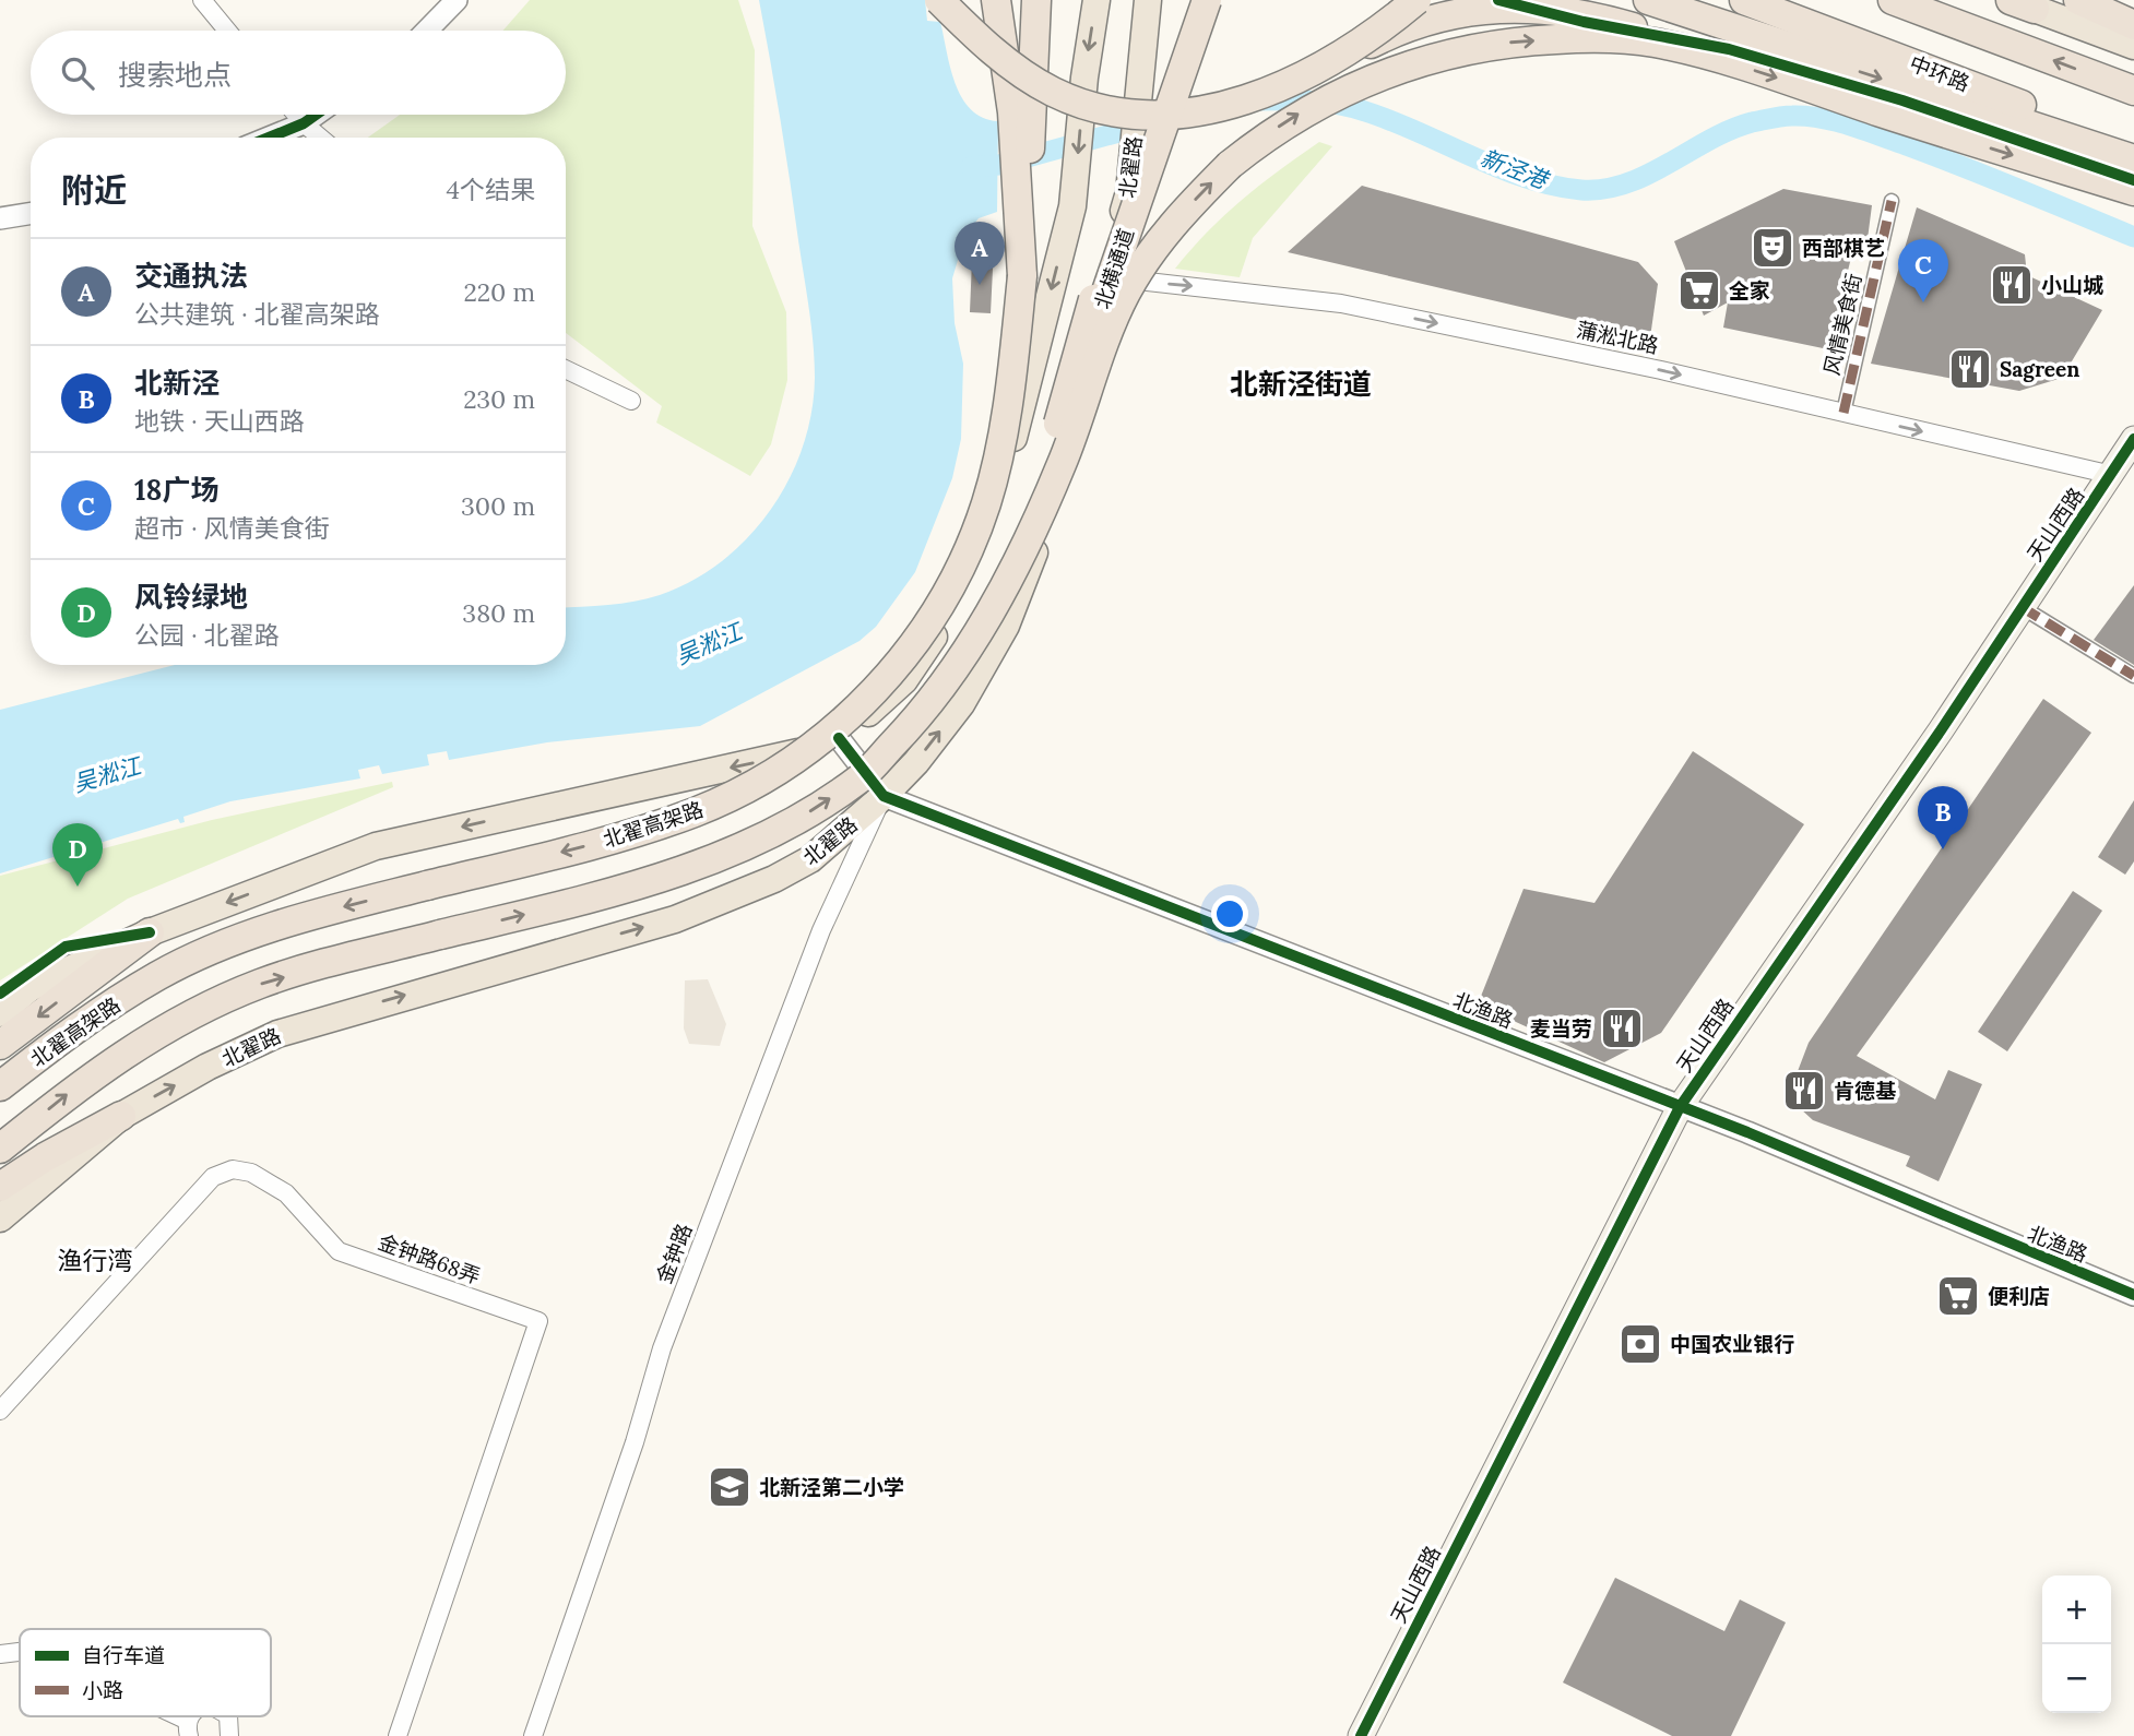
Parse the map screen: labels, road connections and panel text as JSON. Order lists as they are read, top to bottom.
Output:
{
  "streets": {
    "highway": ["中环路", "北横通道", "北翟高架路"],
    "main road": ["北翟路", "天山西路"],
    "street": [
      "风情美食街",
      "蒲淞北路",
      "北渔路",
      "金钟路",
      "金钟路68弄"
    ]
  },
  "crossings": [
    ["北翟路", "蒲淞北路"],
    ["北翟路", "北渔路"],
    ["北翟路", "金钟路"],
    ["风情美食街", "蒲淞北路"],
    ["蒲淞北路", "天山西路"],
    ["天山西路", "北渔路"],
    ["北渔路", "金钟路"]
  ],
  "one_way": ["蒲淞北路"],
  "districts": ["北新泾街道", "渔行湾"],
  "water": ["新泾港", "吴淞江"],
  "places": {
    "theatre": ["西部棋艺"],
    "restaurant": [
      "小山城",
      "Sagreen",
      "麦当劳",
      "肯德基"
    ],
    "supermarket": ["全家", "便利店"],
    "bank": ["中国农业银行"],
    "school or university": ["北新泾第二小学"]
  },
  "legend": ["自行车道", "小路"],
  "page": {
    "search": "搜索地点",
    "heading": ["附近", "4个结果"],
    "pins": [
      "A",
      "C",
      "B",
      "D"
    ],
    "list": [
      {
        "mark": "A",
        "name": "交通执法",
        "note": "公共建筑 · 北翟高架路",
        "value": "220 m"
      },
      {
        "mark": "B",
        "name": "北新泾",
        "note": "地铁 · 天山西路",
        "value": "230 m"
      },
      {
        "mark": "C",
        "name": "18广场",
        "note": "超市 · 风情美食街",
        "value": "300 m"
      },
      {
        "mark": "D",
        "name": "风铃绿地",
        "note": "公园 · 北翟路",
        "value": "380 m"
      }
    ],
    "map_buttons": ["+", "−"]
  }
}
